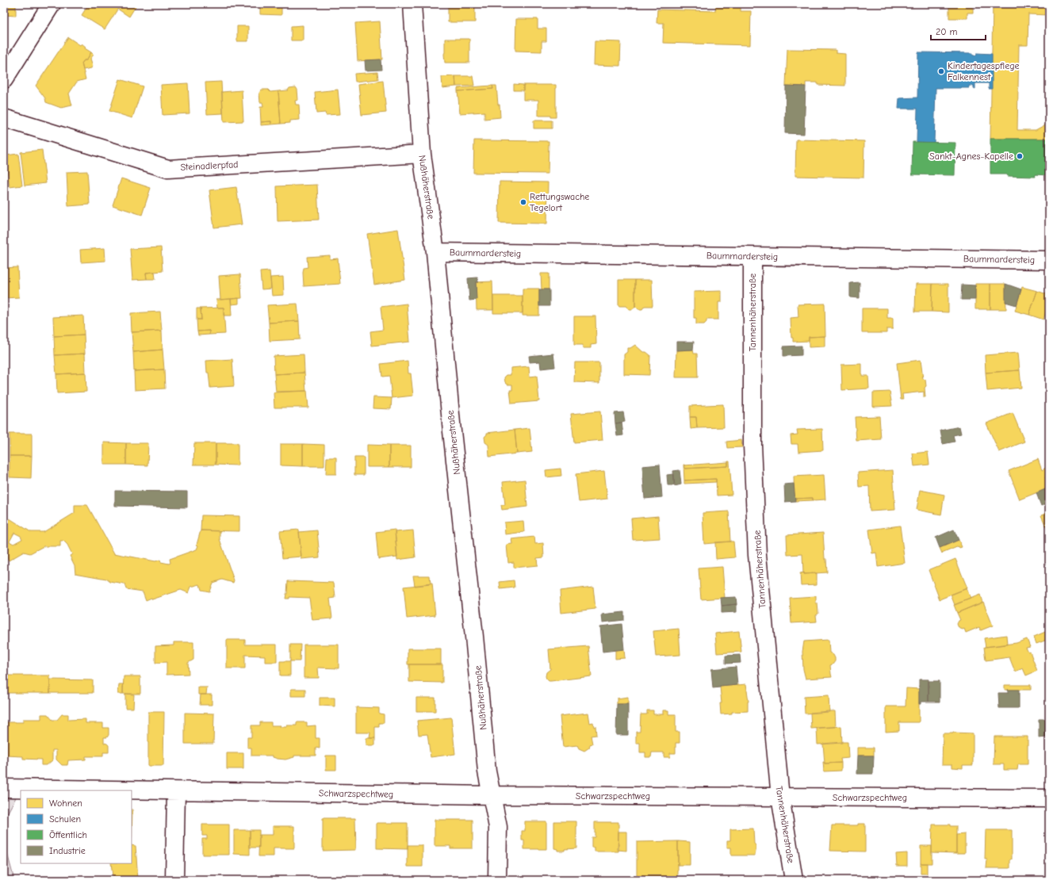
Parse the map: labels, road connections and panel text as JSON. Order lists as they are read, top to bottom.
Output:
{
  "streets": {
    "street": [
      "Steinadlerpfad",
      "Nußhäherstraße",
      "Baummardersteig",
      "Tannenhäherstraße",
      "Schwarzspechtweg"
    ]
  },
  "crossings": [
    ["Steinadlerpfad", "Nußhäherstraße"],
    ["Nußhäherstraße", "Baummardersteig"],
    ["Nußhäherstraße", "Schwarzspechtweg"],
    ["Baummardersteig", "Tannenhäherstraße"],
    ["Tannenhäherstraße", "Schwarzspechtweg"]
  ],
  "places": ["Kindertagespflege Falkennest", "Sankt-Agnes-Kapelle", "Rettungswache Tegelort"],
  "legend": [
    "Wohnen",
    "Schulen",
    "Öffentlich",
    "Industrie"
  ],
  "scale_bar": "20 m"
}
